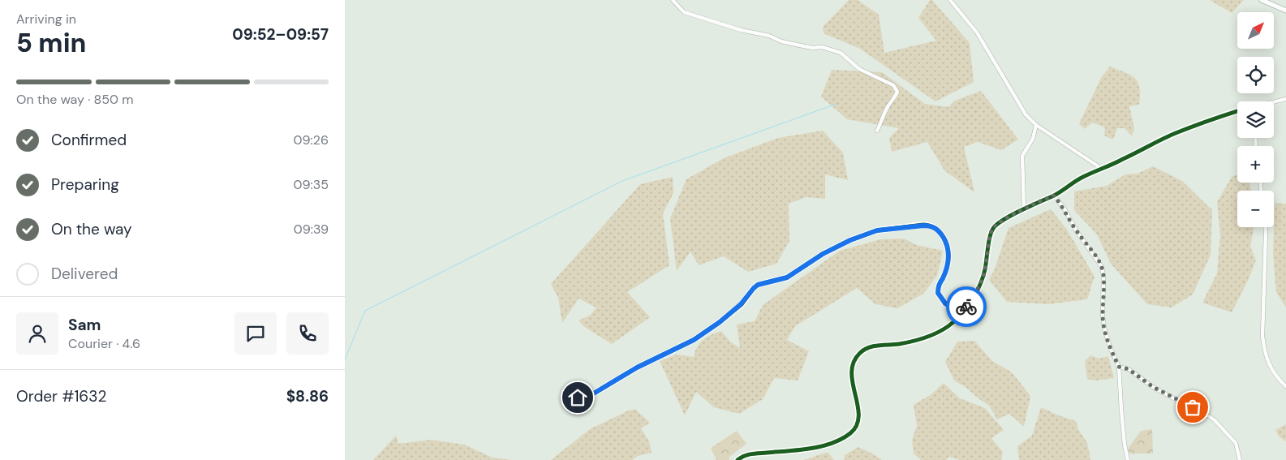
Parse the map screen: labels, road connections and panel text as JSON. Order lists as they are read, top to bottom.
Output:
{
  "north": "top right",
  "page": {
    "heading": ["5 min", "Arriving in", "09:52–09:57"],
    "panel": [
      "Sam",
      "Courier · 4.6",
      "Order #1632",
      "$8.86"
    ],
    "map_buttons": ["+", "−"],
    "bar": "On the way · 850 m",
    "list": [
      ["Confirmed", "09:26"],
      ["Preparing", "09:35"],
      ["On the way", "09:39"],
      "Delivered"
    ]
  }
}
